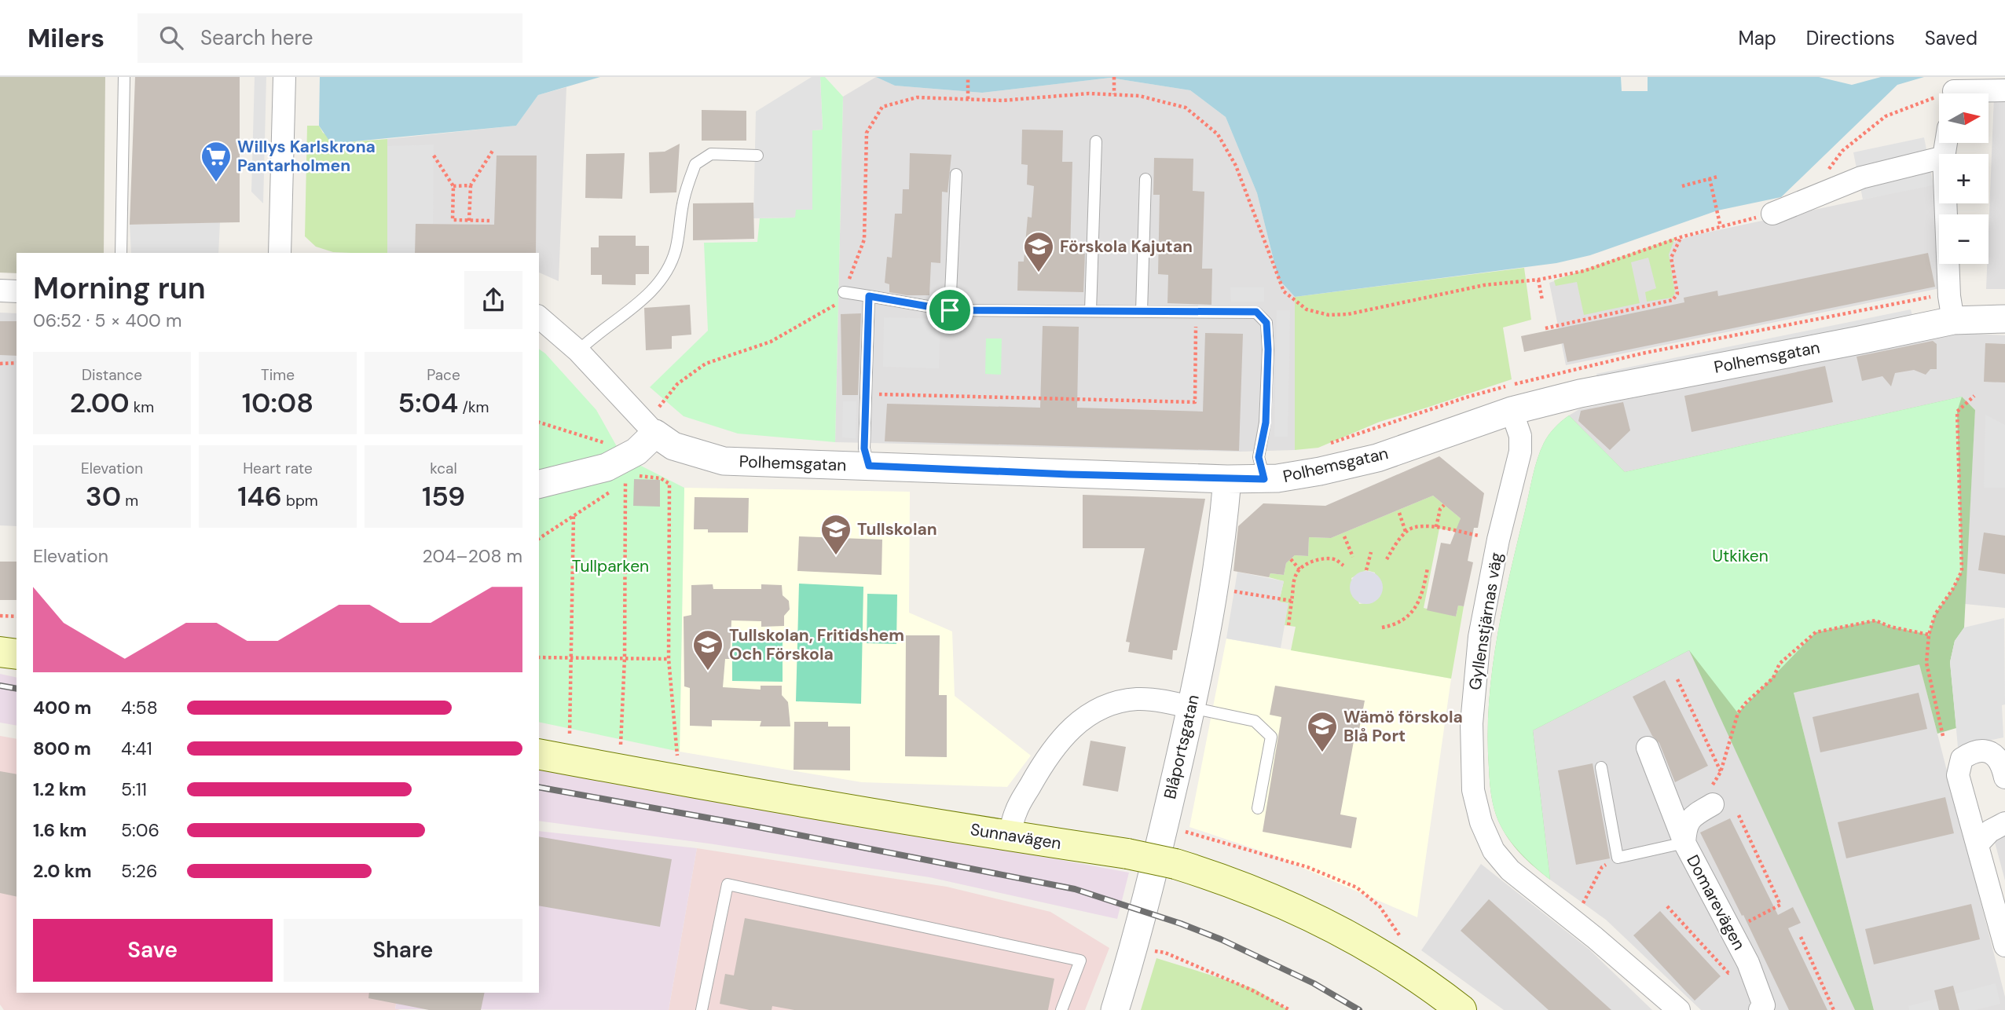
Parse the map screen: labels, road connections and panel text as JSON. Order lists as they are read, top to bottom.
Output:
{
  "streets": {
    "main road": ["Sunnavägen"],
    "street": [
      "Polhemsgatan",
      "Gyllenstjärnas väg",
      "Blåportsgatan",
      "Domarevägen"
    ]
  },
  "crossings": [
    ["Polhemsgatan", "Gyllenstjärnas väg"],
    ["Polhemsgatan", "Blåportsgatan"]
  ],
  "parks": ["Utkiken", "Tullparken"],
  "places": {
    "supermarket": ["Willys Karlskrona Pantarholmen"],
    "school or university": [
      "Förskola Kajutan",
      "Tullskolan",
      "Tullskolan, Fritidshem Och Förskola",
      "Wämö förskola Blå Port"
    ]
  },
  "north": "right",
  "page": {
    "header": "Milers",
    "search": "Search here",
    "nav": ["Map", "Directions", "Saved"],
    "map_buttons": ["+", "−"],
    "heading": ["Morning run", "06:52 · 5 × 400 m"],
    "stats": [
      ["Distance", "2.00 km"],
      ["Time", "10:08"],
      ["Pace", "5:04 /km"],
      ["Elevation", "30 m"],
      ["Heart rate", "146 bpm"],
      ["kcal", "159"]
    ],
    "chart": ["Elevation", "204–208 m"],
    "list": [
      {
        "name": "400 m",
        "note": "4:58"
      },
      {
        "name": "800 m",
        "note": "4:41"
      },
      {
        "name": "1.2 km",
        "note": "5:11"
      },
      {
        "name": "1.6 km",
        "note": "5:06"
      },
      {
        "name": "2.0 km",
        "note": "5:26"
      }
    ],
    "buttons": ["Save", "Share"]
  }
}
